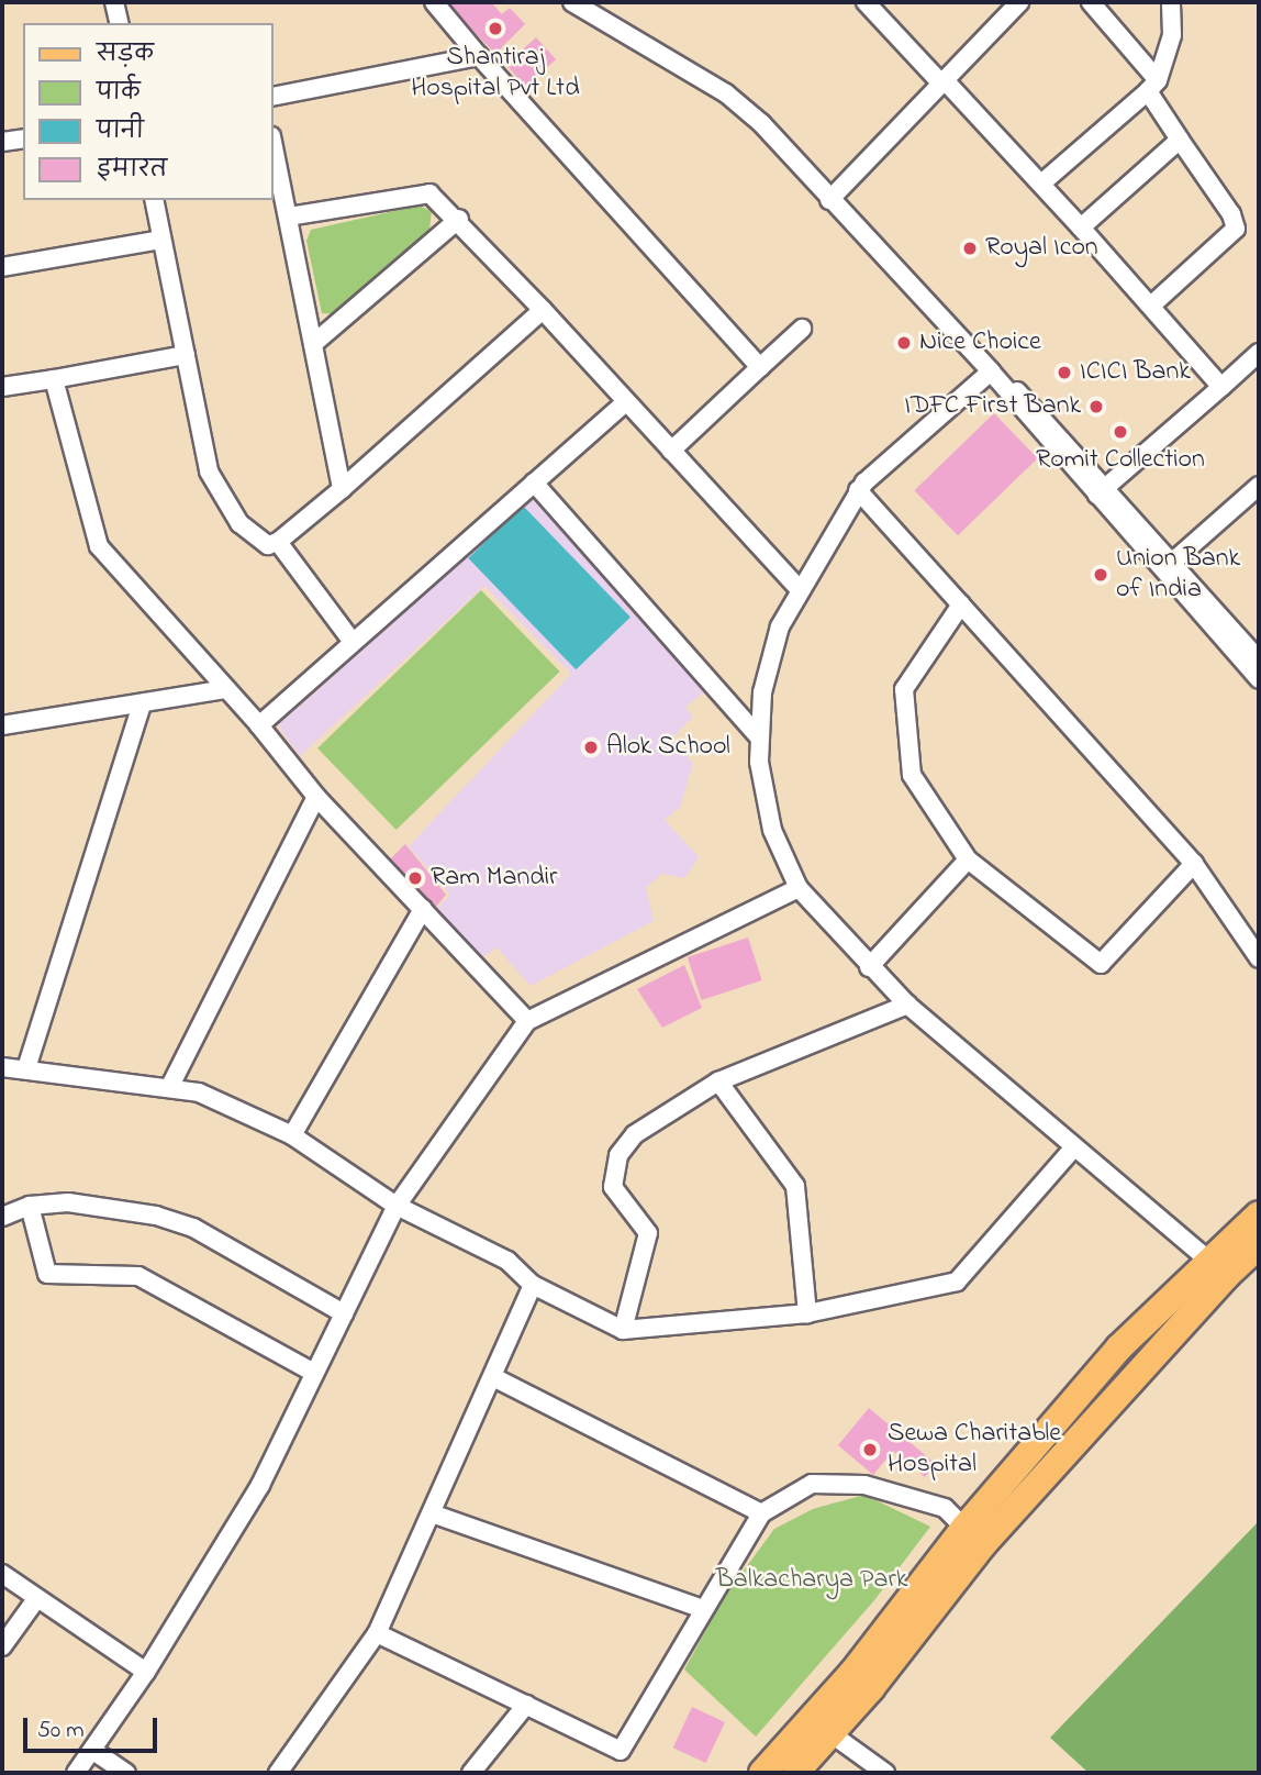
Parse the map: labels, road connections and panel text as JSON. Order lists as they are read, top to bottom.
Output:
{
  "parks": ["Balkacharya Park"],
  "places": [
    "Shantiraj Hospital Pvt Ltd",
    "Royal Icon",
    "Nice Choice",
    "ICICI Bank",
    "IDFC First Bank",
    "Romit Collection",
    "Union Bank of India",
    "Alok School",
    "Ram Mandir",
    "Sewa Charitable Hospital"
  ],
  "legend": [
    "सड़क",
    "पार्क",
    "पानी",
    "इमारत"
  ],
  "scale_bar": "50 m"
}
